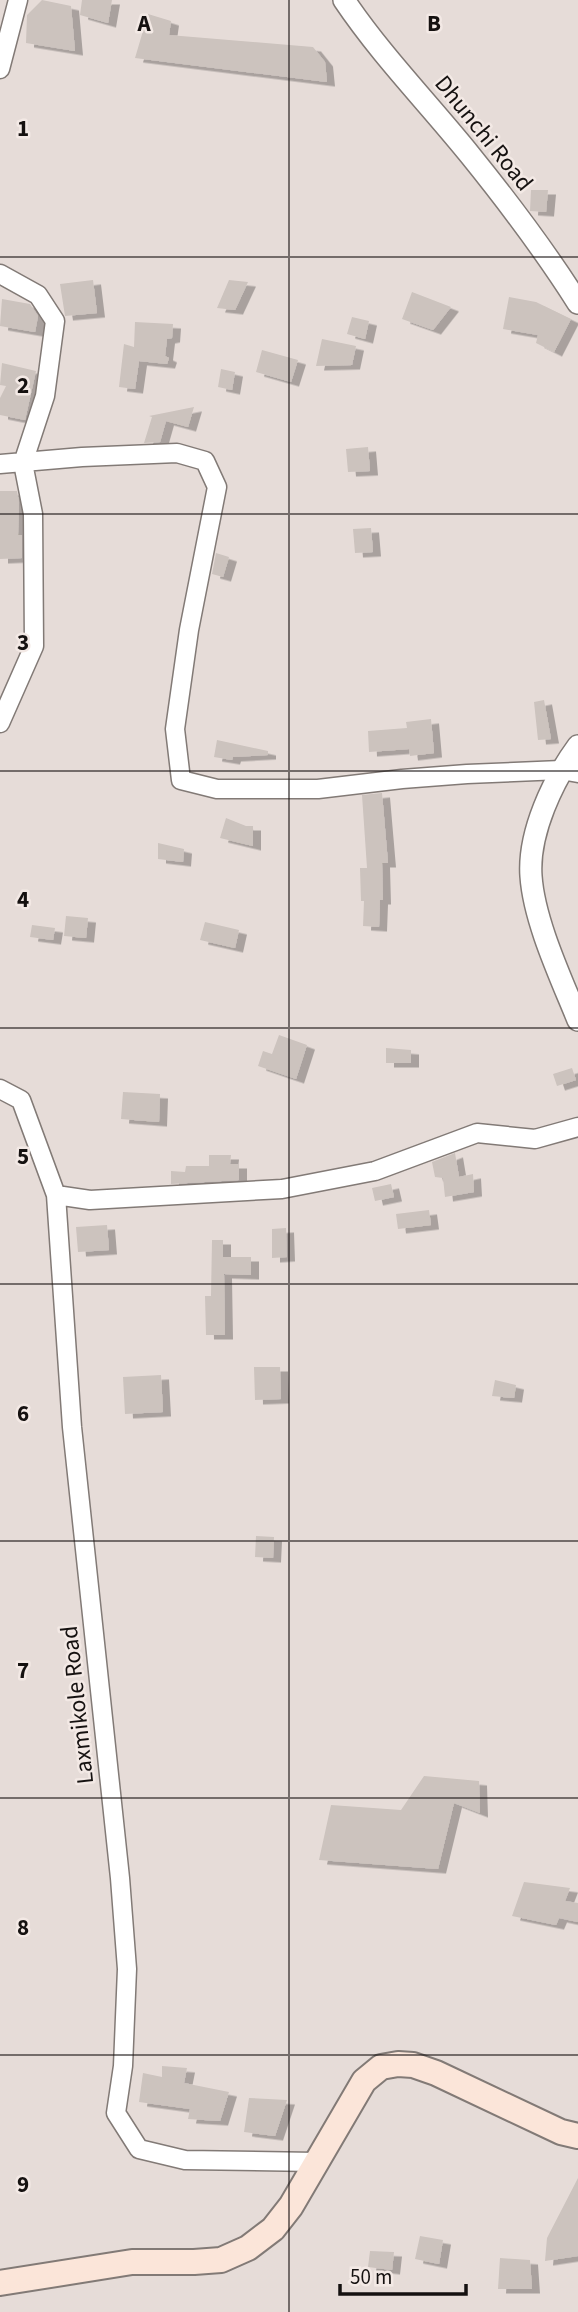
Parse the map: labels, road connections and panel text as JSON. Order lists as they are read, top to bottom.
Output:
{
  "streets": {
    "street": ["Dhunchi Road", "Laxmikole Road"]
  },
  "scale_bar": "50 m",
  "grid": {
    "columns": ["A", "B"],
    "rows": [
      "1",
      "2",
      "3",
      "4",
      "5",
      "6",
      "7",
      "8",
      "9"
    ]
  }
}
